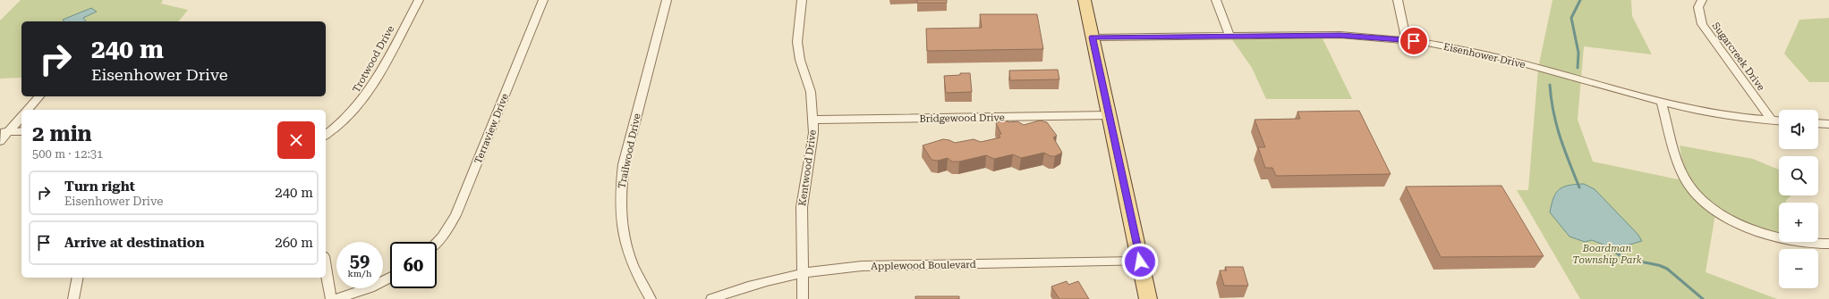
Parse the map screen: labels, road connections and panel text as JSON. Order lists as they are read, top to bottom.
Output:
{
  "streets": {
    "street": [
      "Eisenhower Drive",
      "Sugarcreek Drive",
      "Trotwood Drive",
      "Bridgewood Drive",
      "Terraview Drive",
      "Trailwood Drive",
      "Kentwood Drive",
      "Applewood Boulevard"
    ]
  },
  "crossings": [
    ["Eisenhower Drive", "Sugarcreek Drive"],
    ["Bridgewood Drive", "Kentwood Drive"],
    ["Kentwood Drive", "Applewood Boulevard"]
  ],
  "parks": ["Boardman Township Park"],
  "page": {
    "turn": ["240 m", "Eisenhower Drive"],
    "map_buttons": ["+", "−"],
    "heading": ["2 min", "500 m · 12:31"],
    "list": [
      {
        "name": "Turn right",
        "note": "Eisenhower Drive",
        "value": "240 m"
      },
      {
        "name": "Arrive at destination",
        "value": "260 m"
      }
    ],
    "speed": "59 km/h",
    "limit": "60"
  }
}
